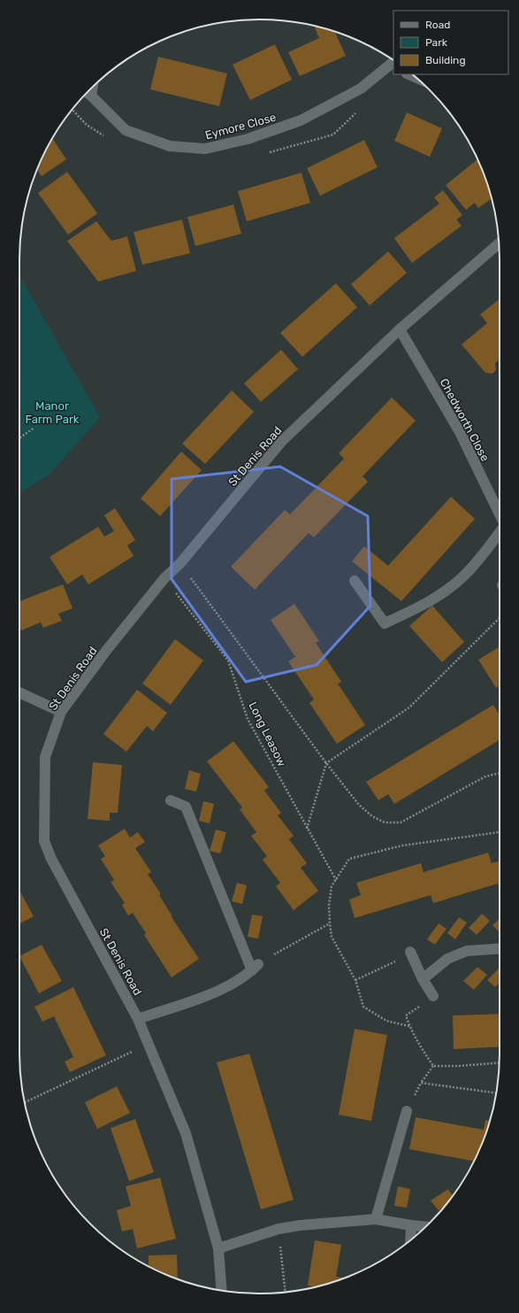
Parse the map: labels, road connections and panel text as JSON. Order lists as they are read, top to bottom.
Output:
{
  "streets": {
    "street": ["Eymore Close", "Chedworth Close", "St Denis Road"],
    "path": ["Long Leasow"]
  },
  "crossings": [
    ["Chedworth Close", "St Denis Road"],
    ["St Denis Road", "Long Leasow"]
  ],
  "parks": ["Manor Farm Park"],
  "legend": ["Road", "Park", "Building"]
}
